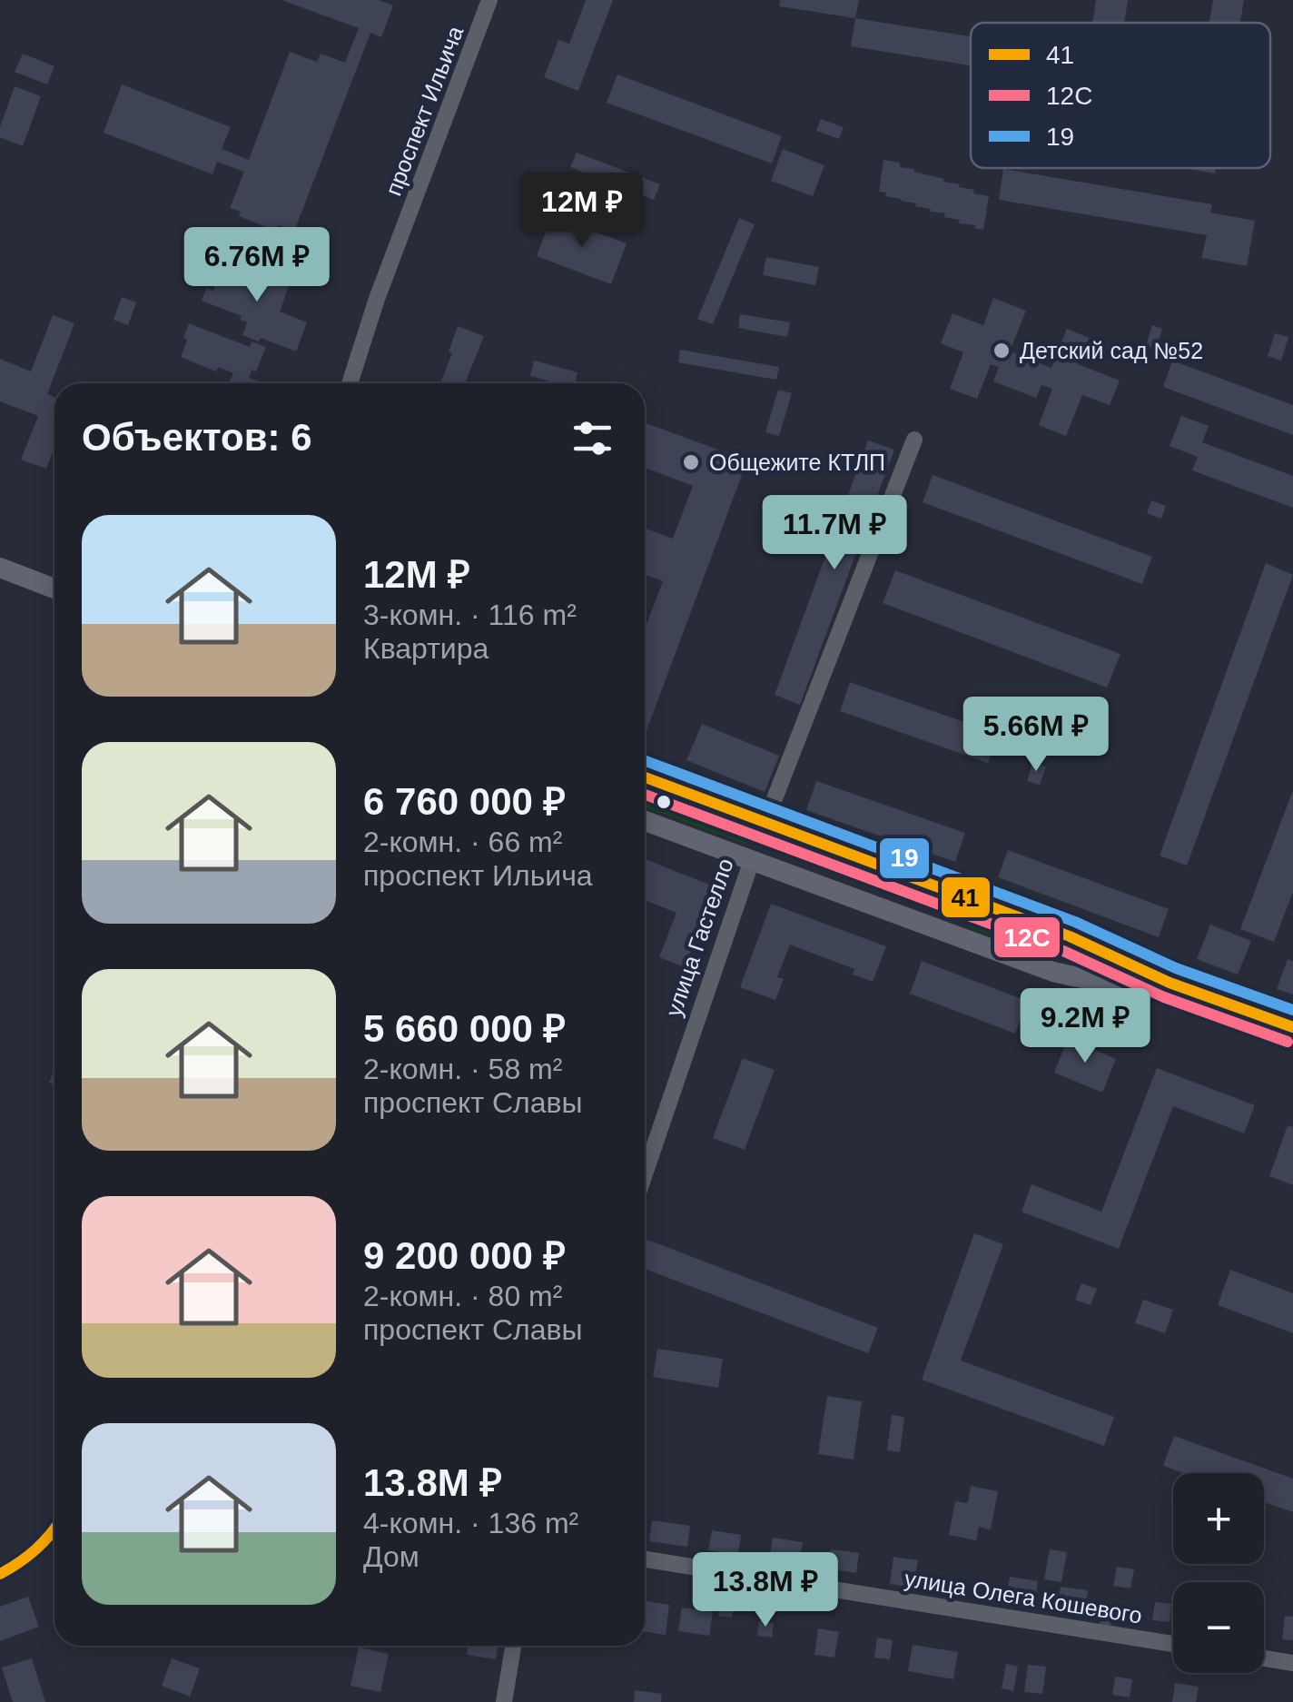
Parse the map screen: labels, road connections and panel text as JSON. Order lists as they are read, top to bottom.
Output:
{
  "streets": {
    "main road": ["улица Гастелло"],
    "street": ["проспект Ильича", "улица Олега Кошевого"]
  },
  "places": ["Детский сад №52", "Общежите КТЛП"],
  "lines": ["transit line 19", "transit line 41", "transit line 12С"],
  "legend": ["41", "12С", "19"],
  "page": {
    "price": [
      "12M ₽",
      "6.76M ₽",
      "11.7M ₽",
      "5.66M ₽",
      "9.2M ₽",
      "13.8M ₽"
    ],
    "heading": "Объектов: 6",
    "list": [
      {
        "name": "12M ₽",
        "note": "3-комн. · 116 m² · Квартира"
      },
      {
        "name": "6 760 000 ₽",
        "note": "2-комн. · 66 m² · проспект Ильича"
      },
      {
        "name": "5 660 000 ₽",
        "note": "2-комн. · 58 m² · проспект Славы"
      },
      {
        "name": "9 200 000 ₽",
        "note": "2-комн. · 80 m² · проспект Славы"
      },
      {
        "name": "13.8M ₽",
        "note": "4-комн. · 136 m² · Дом"
      }
    ],
    "map_buttons": ["+", "−"]
  }
}
